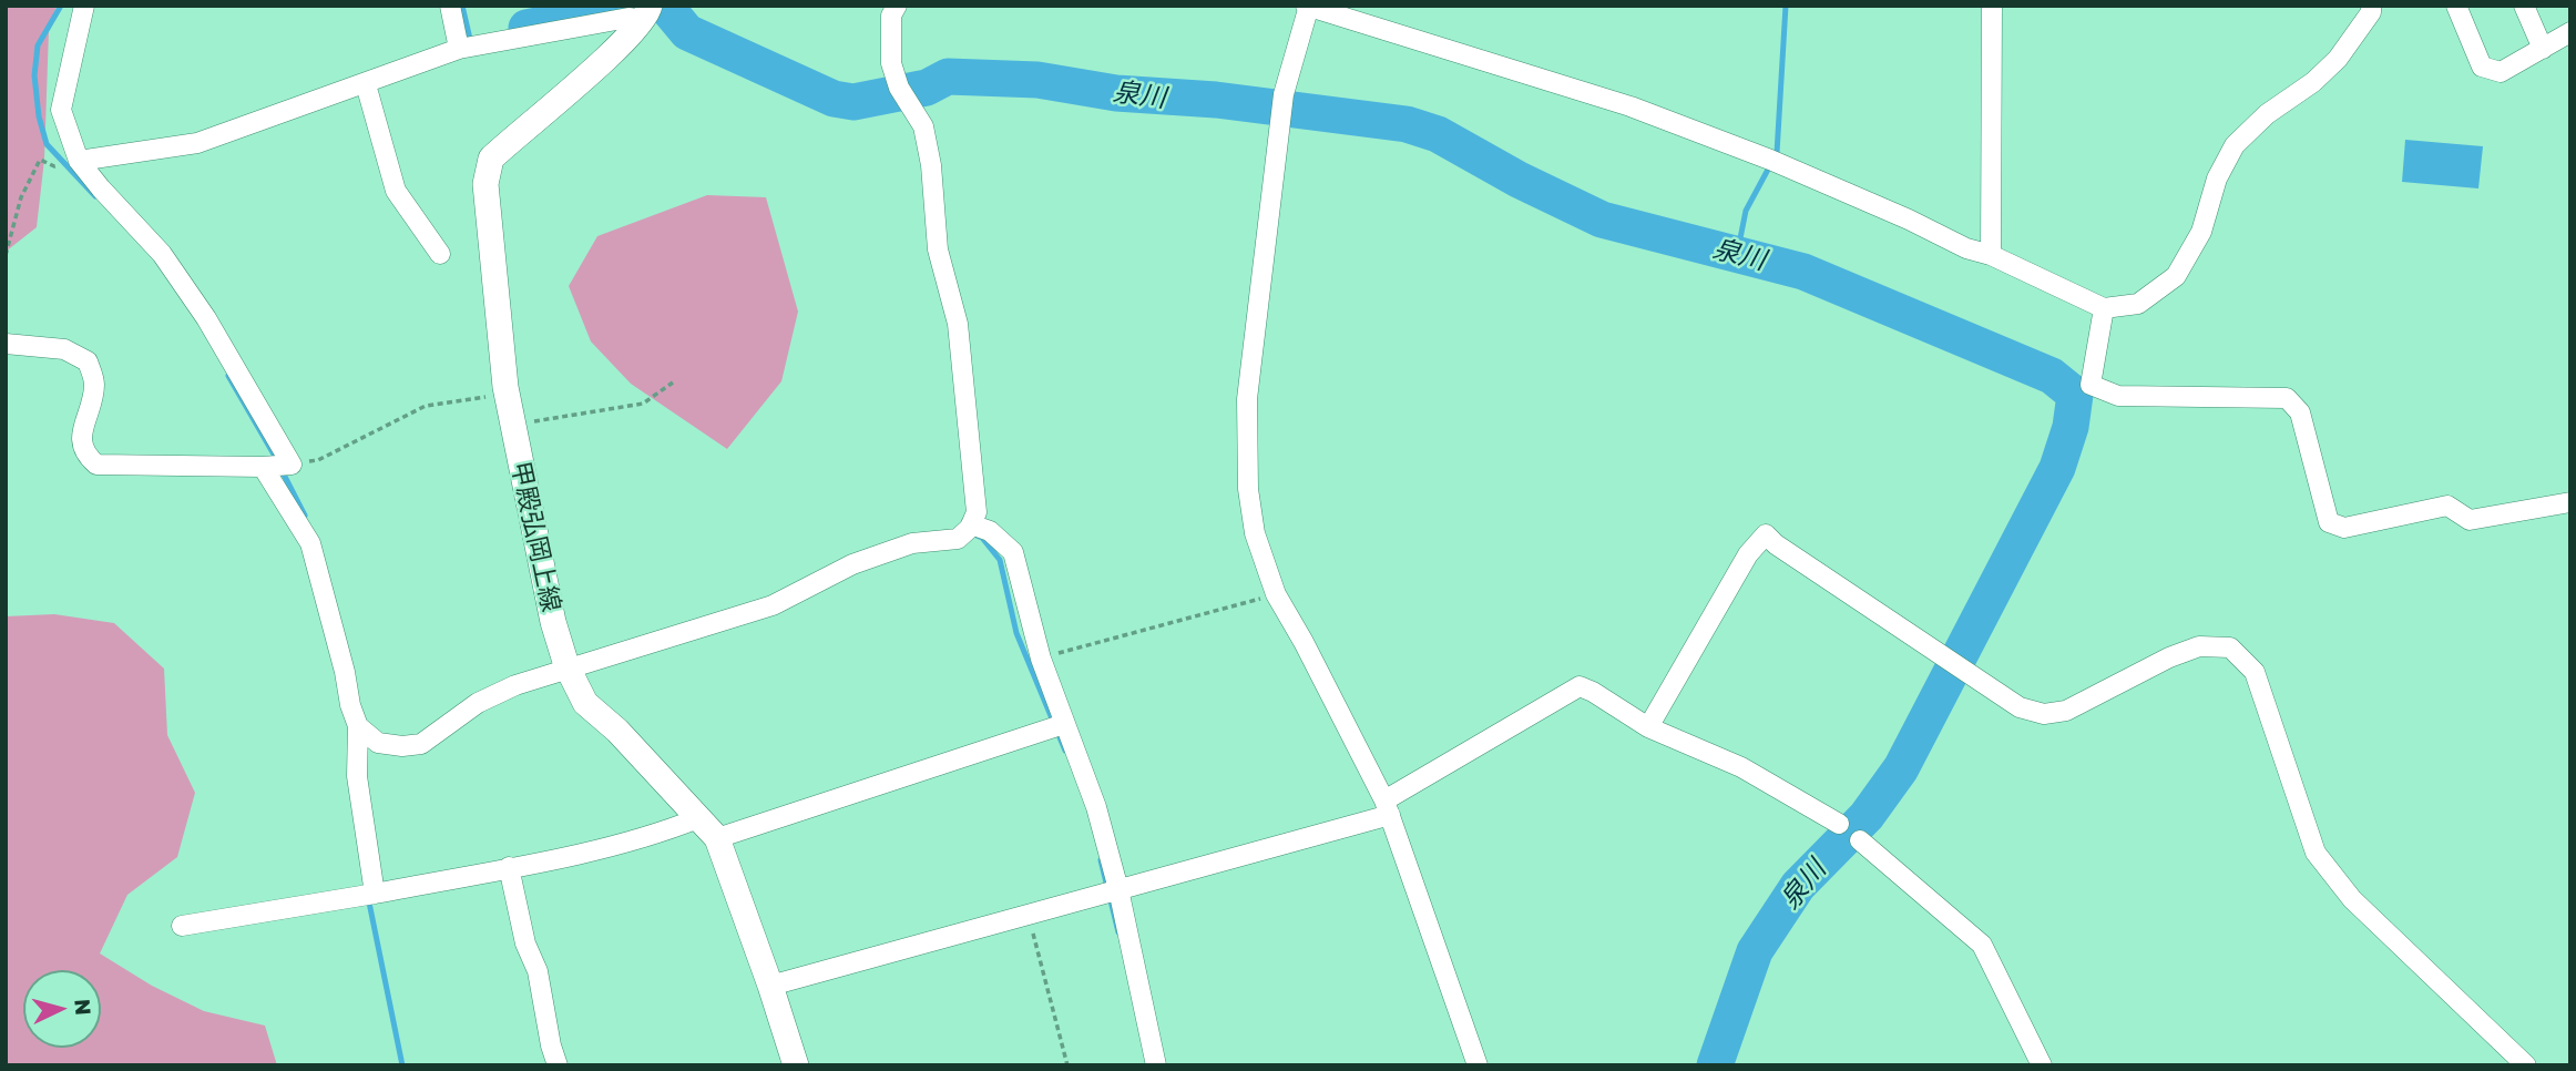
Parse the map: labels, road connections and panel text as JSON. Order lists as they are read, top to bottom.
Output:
{
  "streets": {
    "main road": ["甲殿弘岡上線"]
  },
  "water": ["泉川"],
  "north": "right"
}
